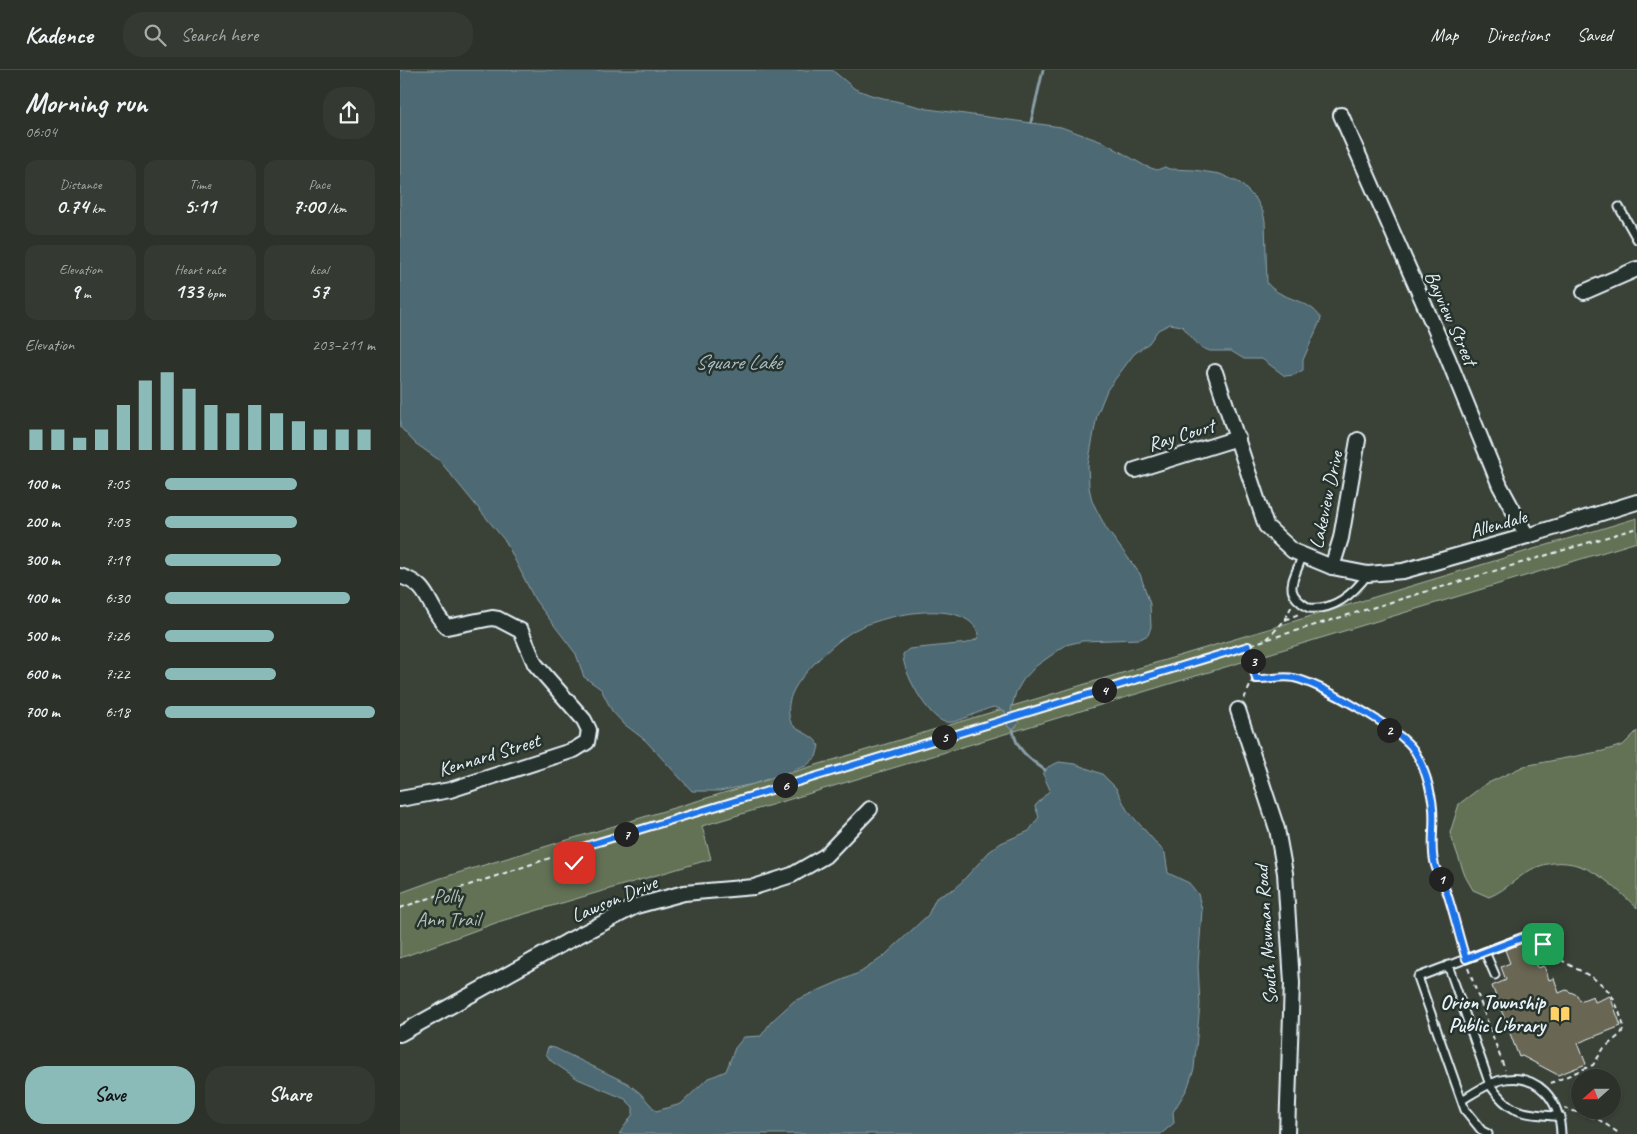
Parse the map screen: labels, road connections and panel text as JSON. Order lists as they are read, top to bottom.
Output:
{
  "streets": {
    "street": [
      "Bayview Street",
      "Ray Court",
      "Lakeview Drive",
      "Allendale",
      "Kennard Street",
      "Lawson Drive",
      "South Newman Road"
    ]
  },
  "crossings": [
    ["Bayview Street", "Allendale"],
    ["Ray Court", "Allendale"],
    ["Lakeview Drive", "Allendale"]
  ],
  "water": ["Square Lake"],
  "parks": ["Polly Ann Trail"],
  "places": {
    "library": ["Orion Township Public Library"]
  },
  "north": "left",
  "page": {
    "header": "Kadence",
    "search": "Search here",
    "nav": ["Map", "Directions", "Saved"],
    "heading": ["Morning run", "06:04"],
    "stats": [
      ["Distance", "0.74 km"],
      ["Time", "5:11"],
      ["Pace", "7:00 /km"],
      ["Elevation", "9 m"],
      ["Heart rate", "133 bpm"],
      ["kcal", "57"]
    ],
    "chart": ["Elevation", "203–211 m"],
    "list": [
      {
        "name": "100 m",
        "note": "7:05"
      },
      {
        "name": "200 m",
        "note": "7:03"
      },
      {
        "name": "300 m",
        "note": "7:19"
      },
      {
        "name": "400 m",
        "note": "6:30"
      },
      {
        "name": "500 m",
        "note": "7:26"
      },
      {
        "name": "600 m",
        "note": "7:22"
      },
      {
        "name": "700 m",
        "note": "6:18"
      }
    ],
    "pins": [
      "3",
      "4",
      "2",
      "5",
      "6",
      "7",
      "1"
    ],
    "buttons": ["Save", "Share"]
  }
}
